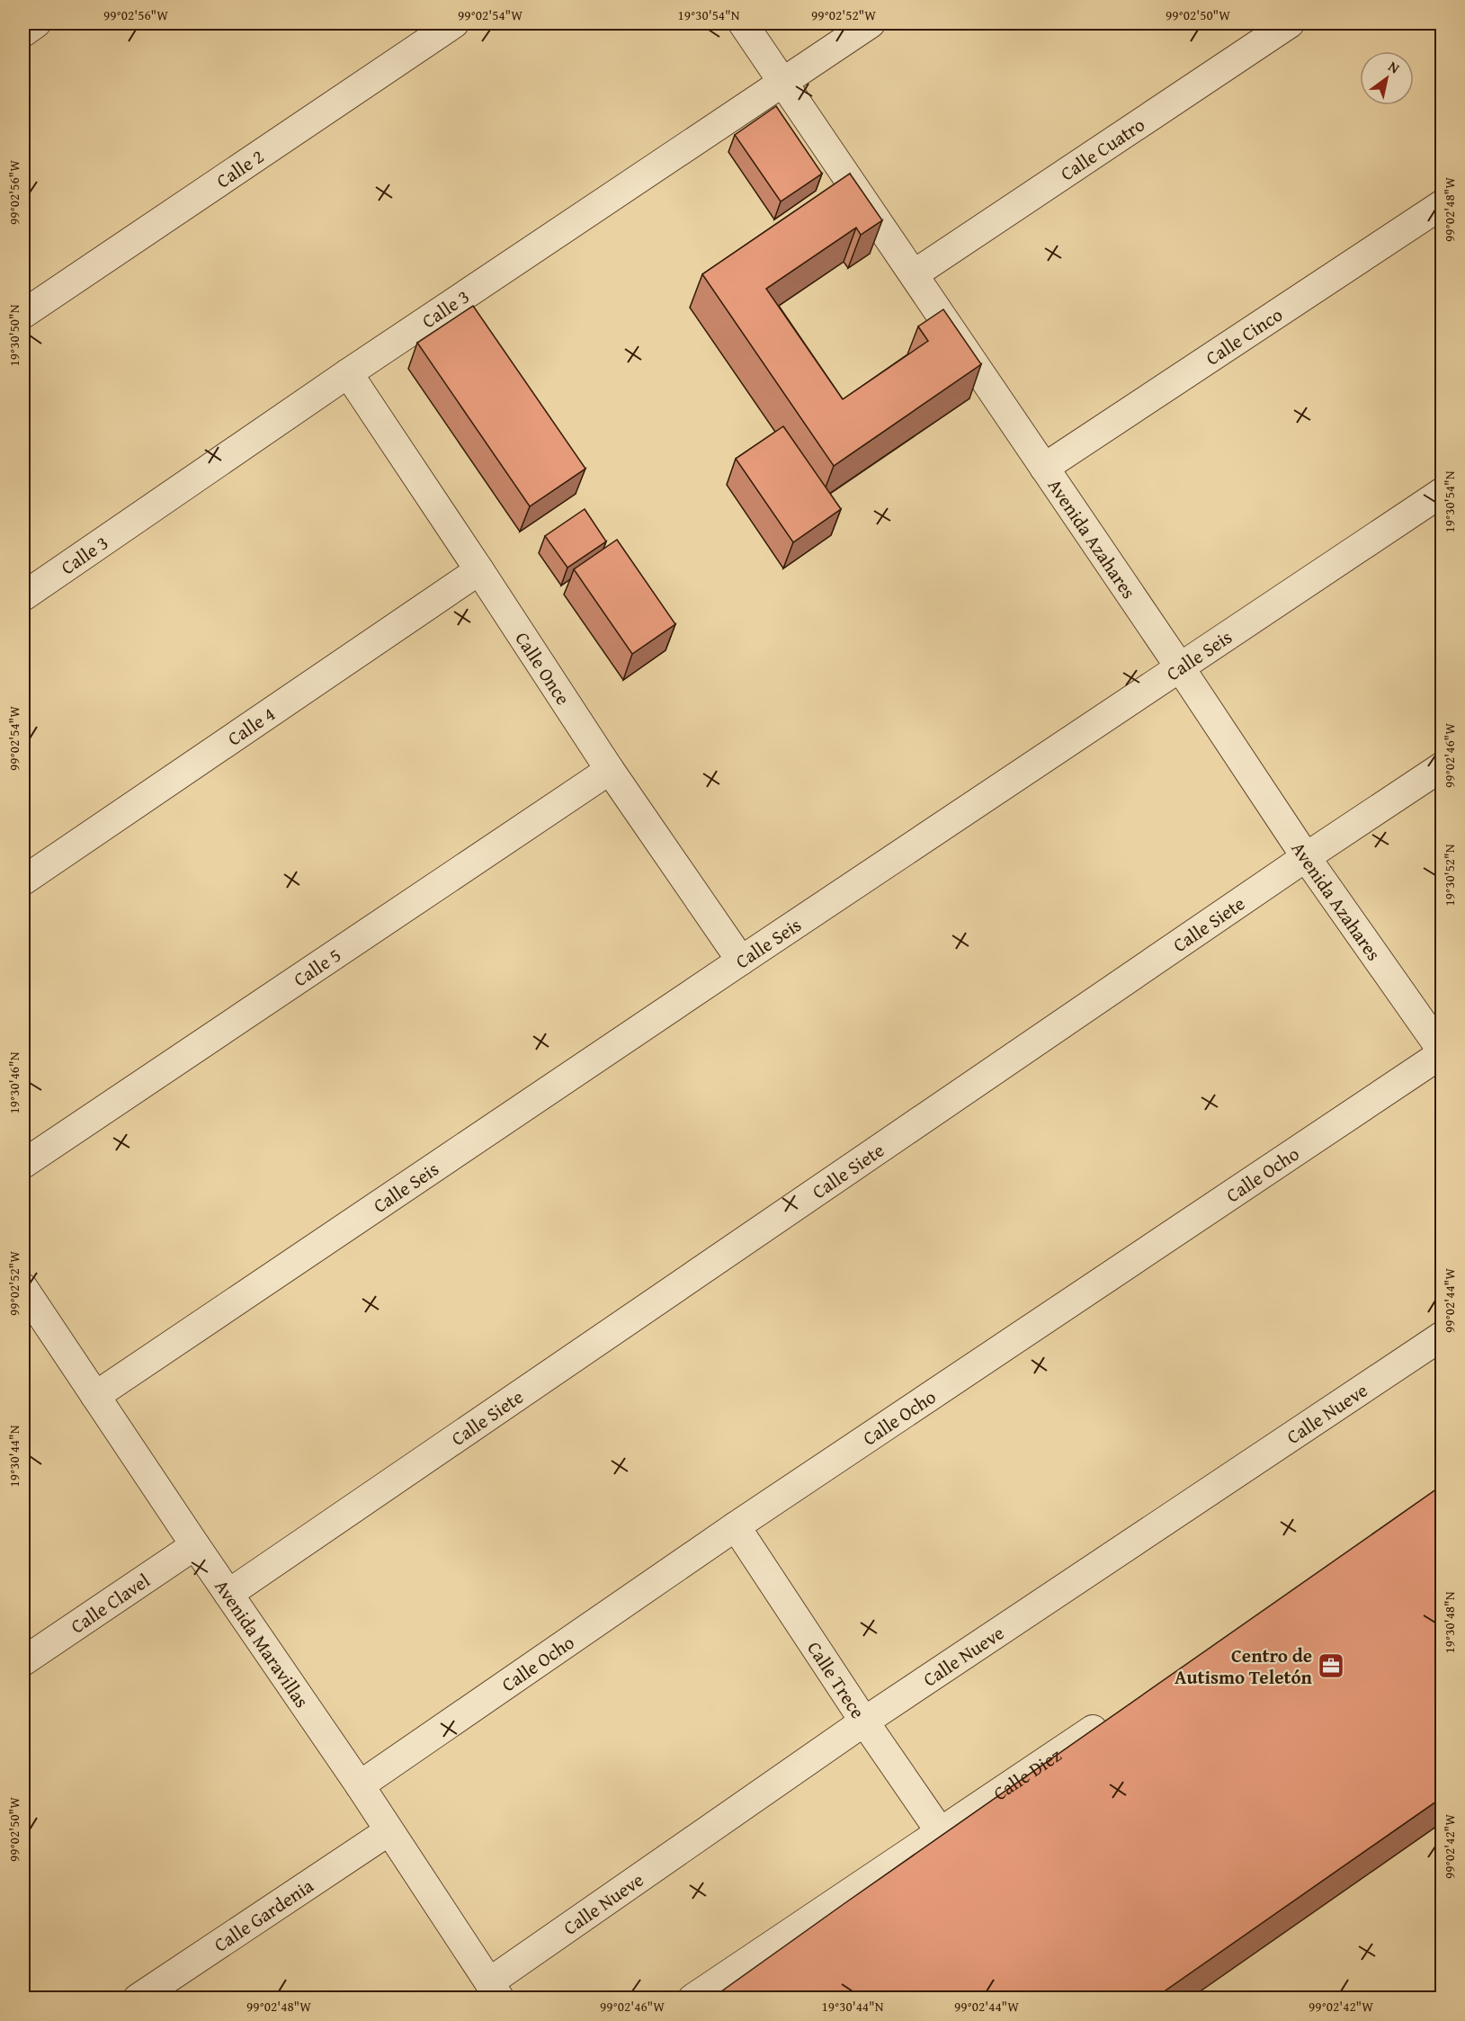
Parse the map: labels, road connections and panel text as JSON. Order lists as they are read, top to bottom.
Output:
{
  "streets": {
    "street": [
      "Calle Cuatro",
      "Calle 2",
      "Calle 3",
      "Calle Cinco",
      "Avenida Azahares",
      "Calle Seis",
      "Calle Once",
      "Calle 4",
      "Calle Siete",
      "Calle 5",
      "Calle Ocho",
      "Calle Nueve",
      "Calle Clavel",
      "Avenida Maravillas",
      "Calle Trece",
      "Calle Diez",
      "Calle Gardenia"
    ]
  },
  "crossings": [
    ["Calle Cuatro", "Avenida Azahares"],
    ["Calle 3", "Avenida Azahares"],
    ["Calle 3", "Calle Once"],
    ["Calle Cinco", "Avenida Azahares"],
    ["Avenida Azahares", "Calle Seis"],
    ["Avenida Azahares", "Calle Siete"],
    ["Avenida Azahares", "Calle Ocho"],
    ["Calle Seis", "Calle Once"],
    ["Calle Seis", "Avenida Maravillas"],
    ["Calle Once", "Calle 4"],
    ["Calle Once", "Calle 5"],
    ["Calle Siete", "Avenida Maravillas"],
    ["Calle Ocho", "Avenida Maravillas"],
    ["Calle Ocho", "Calle Trece"],
    ["Calle Nueve", "Avenida Maravillas"],
    ["Calle Nueve", "Calle Trece"],
    ["Calle Clavel", "Avenida Maravillas"],
    ["Avenida Maravillas", "Calle Gardenia"],
    ["Calle Trece", "Calle Diez"]
  ],
  "places": {
    "office": ["Centro de Autismo Teletón"]
  },
  "north": "top right",
  "coordinates": [
    "99°02'56\"W",
    "99°02'54\"W",
    "19°30'54\"N",
    "99°02'52\"W",
    "99°02'50\"W",
    "99°02'48\"W",
    "19°30'50\"N",
    "99°02'46\"W",
    "19°30'52\"N",
    "19°30'46\"N",
    "99°02'44\"W",
    "19°30'44\"N",
    "19°30'48\"N",
    "99°02'42\"W"
  ]
}
